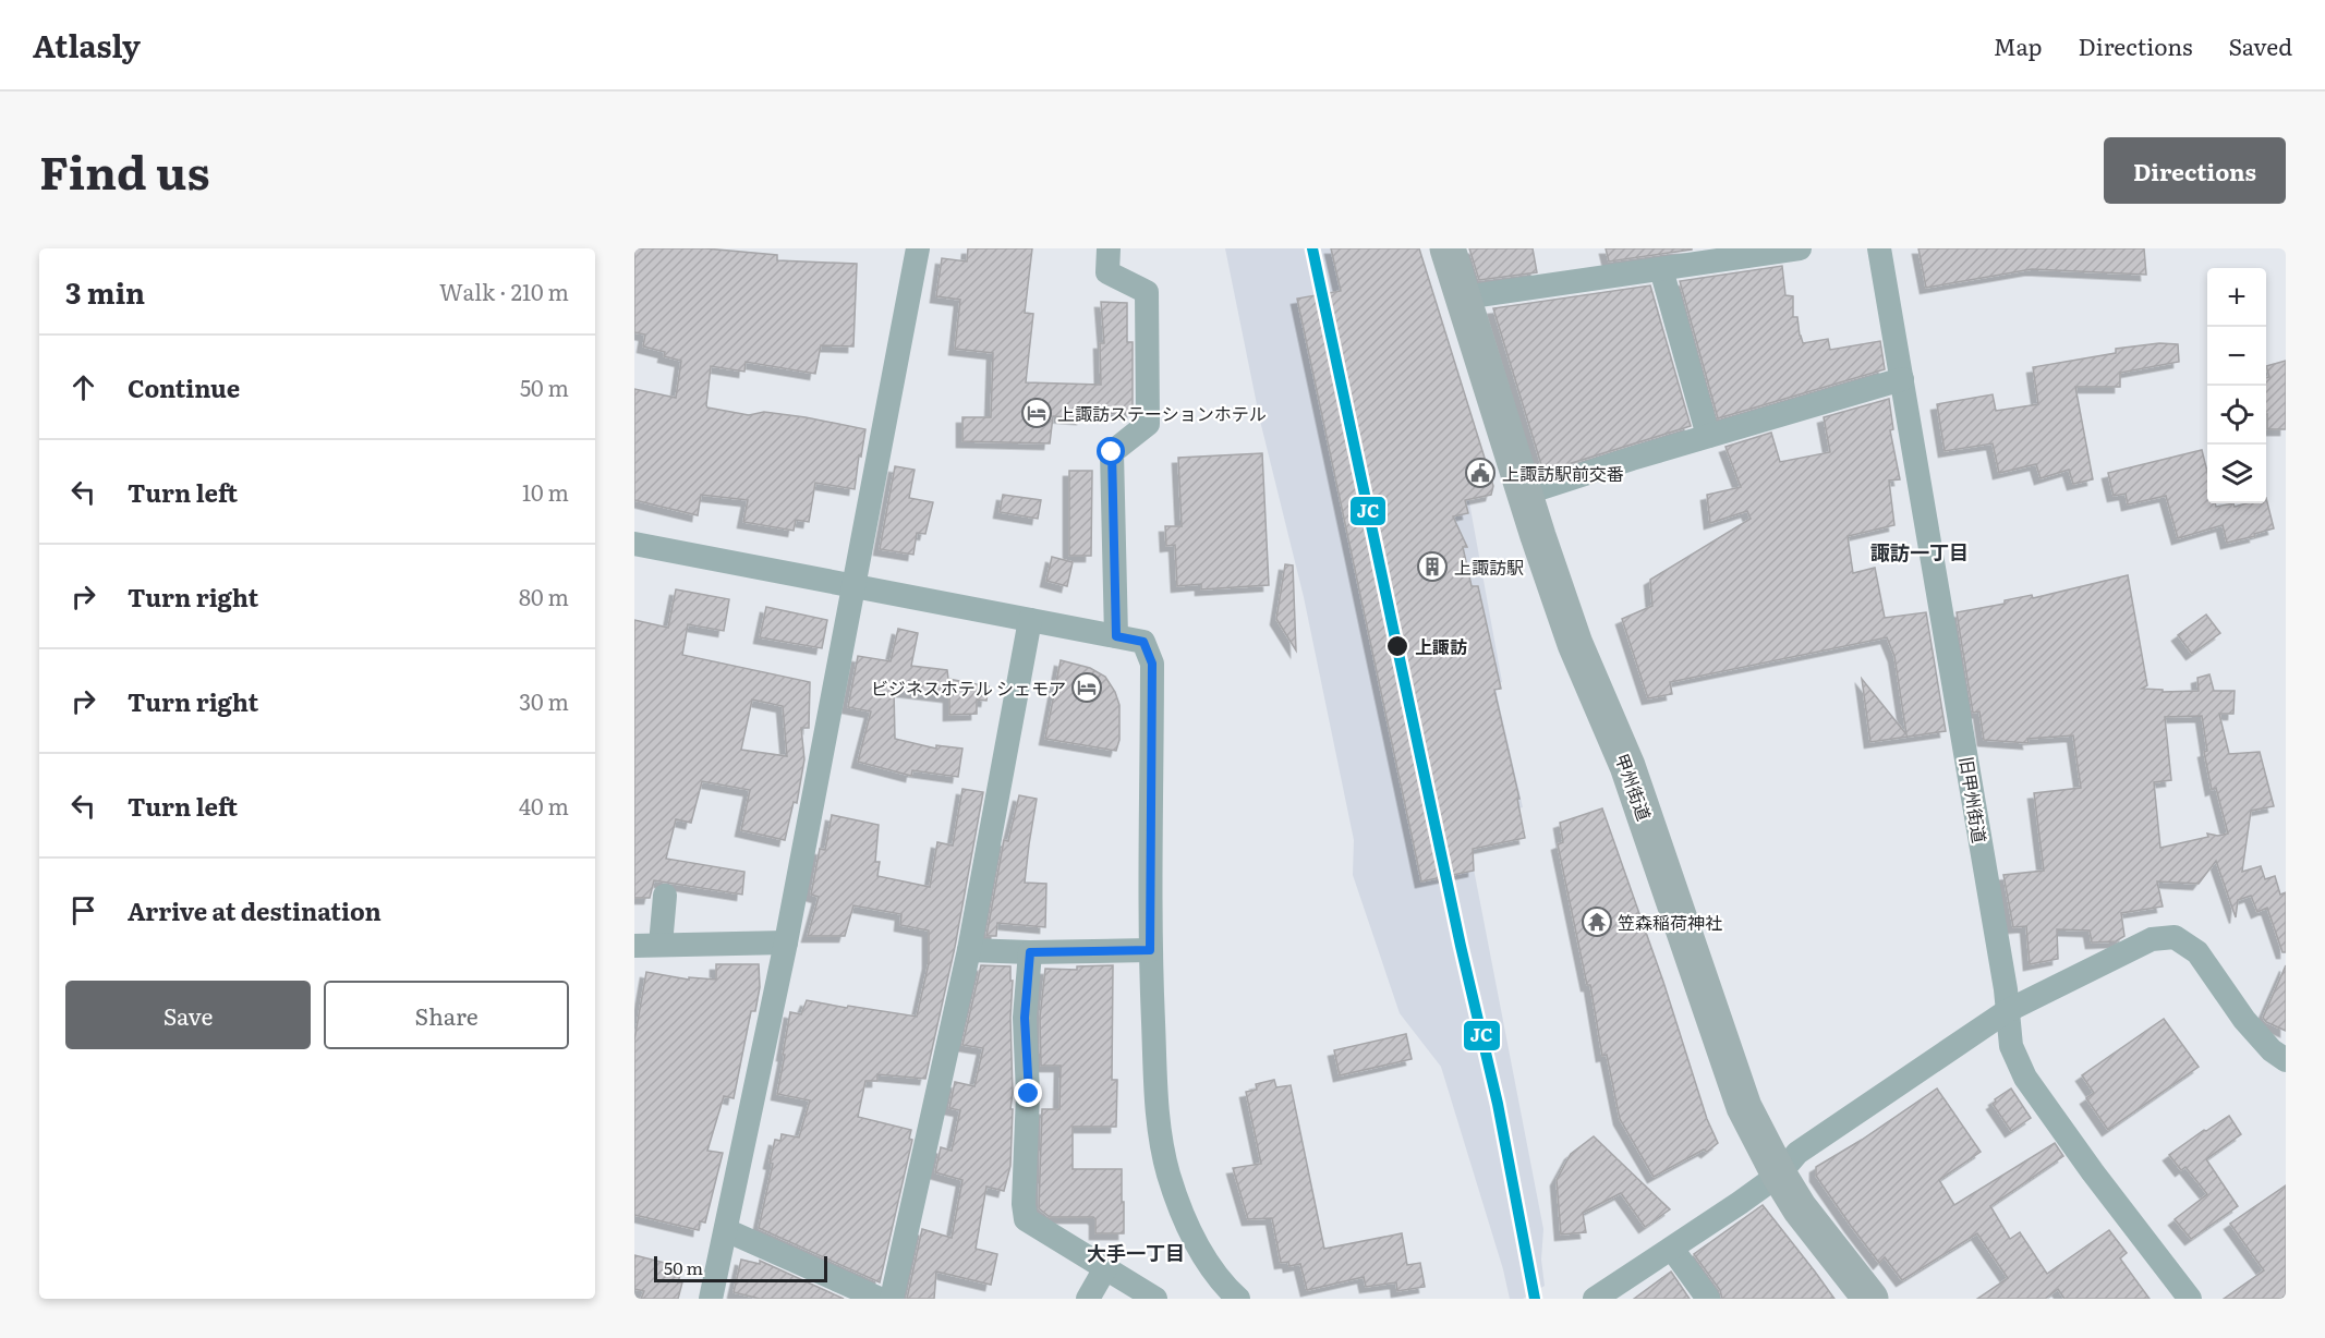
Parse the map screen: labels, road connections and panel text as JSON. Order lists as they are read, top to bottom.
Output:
{
  "streets": {
    "highway": ["甲州街道"],
    "street": ["旧甲州街道"]
  },
  "districts": ["諏訪一丁目", "大手一丁目"],
  "places": {
    "hotel": ["上諏訪ステーションホテル", "ビジネスホテル シェモア"],
    "public building": ["上諏訪駅前交番"],
    "building": ["上諏訪駅"],
    "other": ["上諏訪"],
    "temple": ["笠森稲荷神社"]
  },
  "lines": ["transit line JC"],
  "scale_bar": "50 m",
  "page": {
    "header": "Atlasly",
    "nav": ["Map", "Directions", "Saved"],
    "title": "Find us",
    "buttons": [
      "Directions",
      ["Save", "Share"]
    ],
    "heading": ["3 min", "Walk · 210 m"],
    "map_buttons": ["+", "−"],
    "list": [
      ["Continue", "50 m"],
      ["Turn left", "10 m"],
      ["Turn right", "80 m"],
      ["Turn right", "30 m"],
      ["Turn left", "40 m"],
      "Arrive at destination"
    ],
    "scale": "50 m"
  }
}
